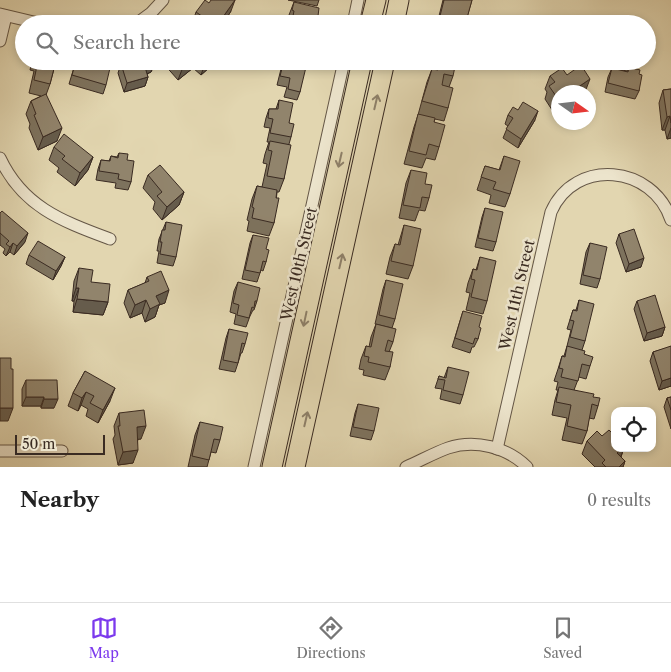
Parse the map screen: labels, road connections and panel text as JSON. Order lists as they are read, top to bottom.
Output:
{
  "streets": {
    "main road": ["West 10th Street"],
    "street": ["West 11th Street"]
  },
  "scale_bar": "50 m",
  "north": "right",
  "page": {
    "search": "Search here",
    "scale": "50 m",
    "heading": ["Nearby", "0 results"],
    "nav": ["Map", "Directions", "Saved"]
  }
}
